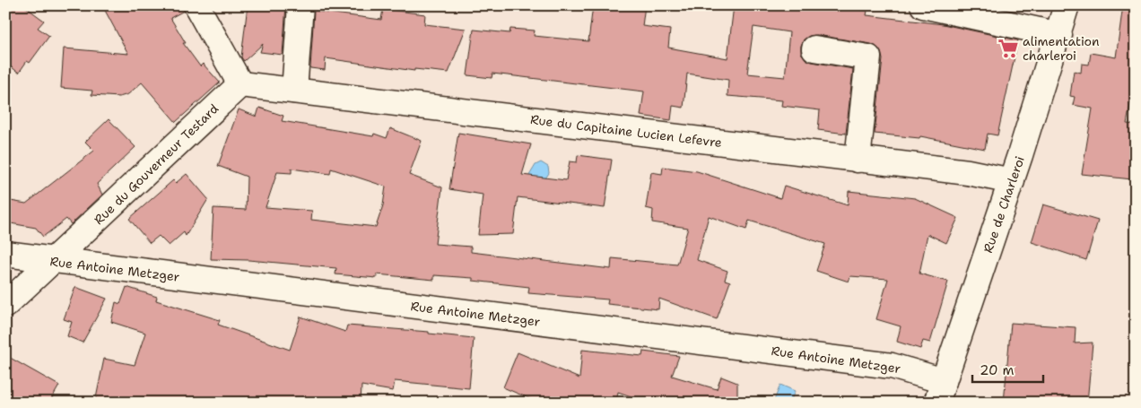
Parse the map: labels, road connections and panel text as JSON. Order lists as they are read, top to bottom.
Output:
{
  "streets": {
    "street": [
      "Rue du Capitaine Lucien Lefevre",
      "Rue du Gouverneur Testard",
      "Rue de Charleroi",
      "Rue Antoine Metzger"
    ]
  },
  "crossings": [
    ["Rue du Capitaine Lucien Lefevre", "Rue du Gouverneur Testard"],
    ["Rue du Capitaine Lucien Lefevre", "Rue de Charleroi"],
    ["Rue du Gouverneur Testard", "Rue Antoine Metzger"],
    ["Rue de Charleroi", "Rue Antoine Metzger"]
  ],
  "places": {
    "supermarket": ["alimentation charleroi"]
  },
  "scale_bar": "20 m"
}
